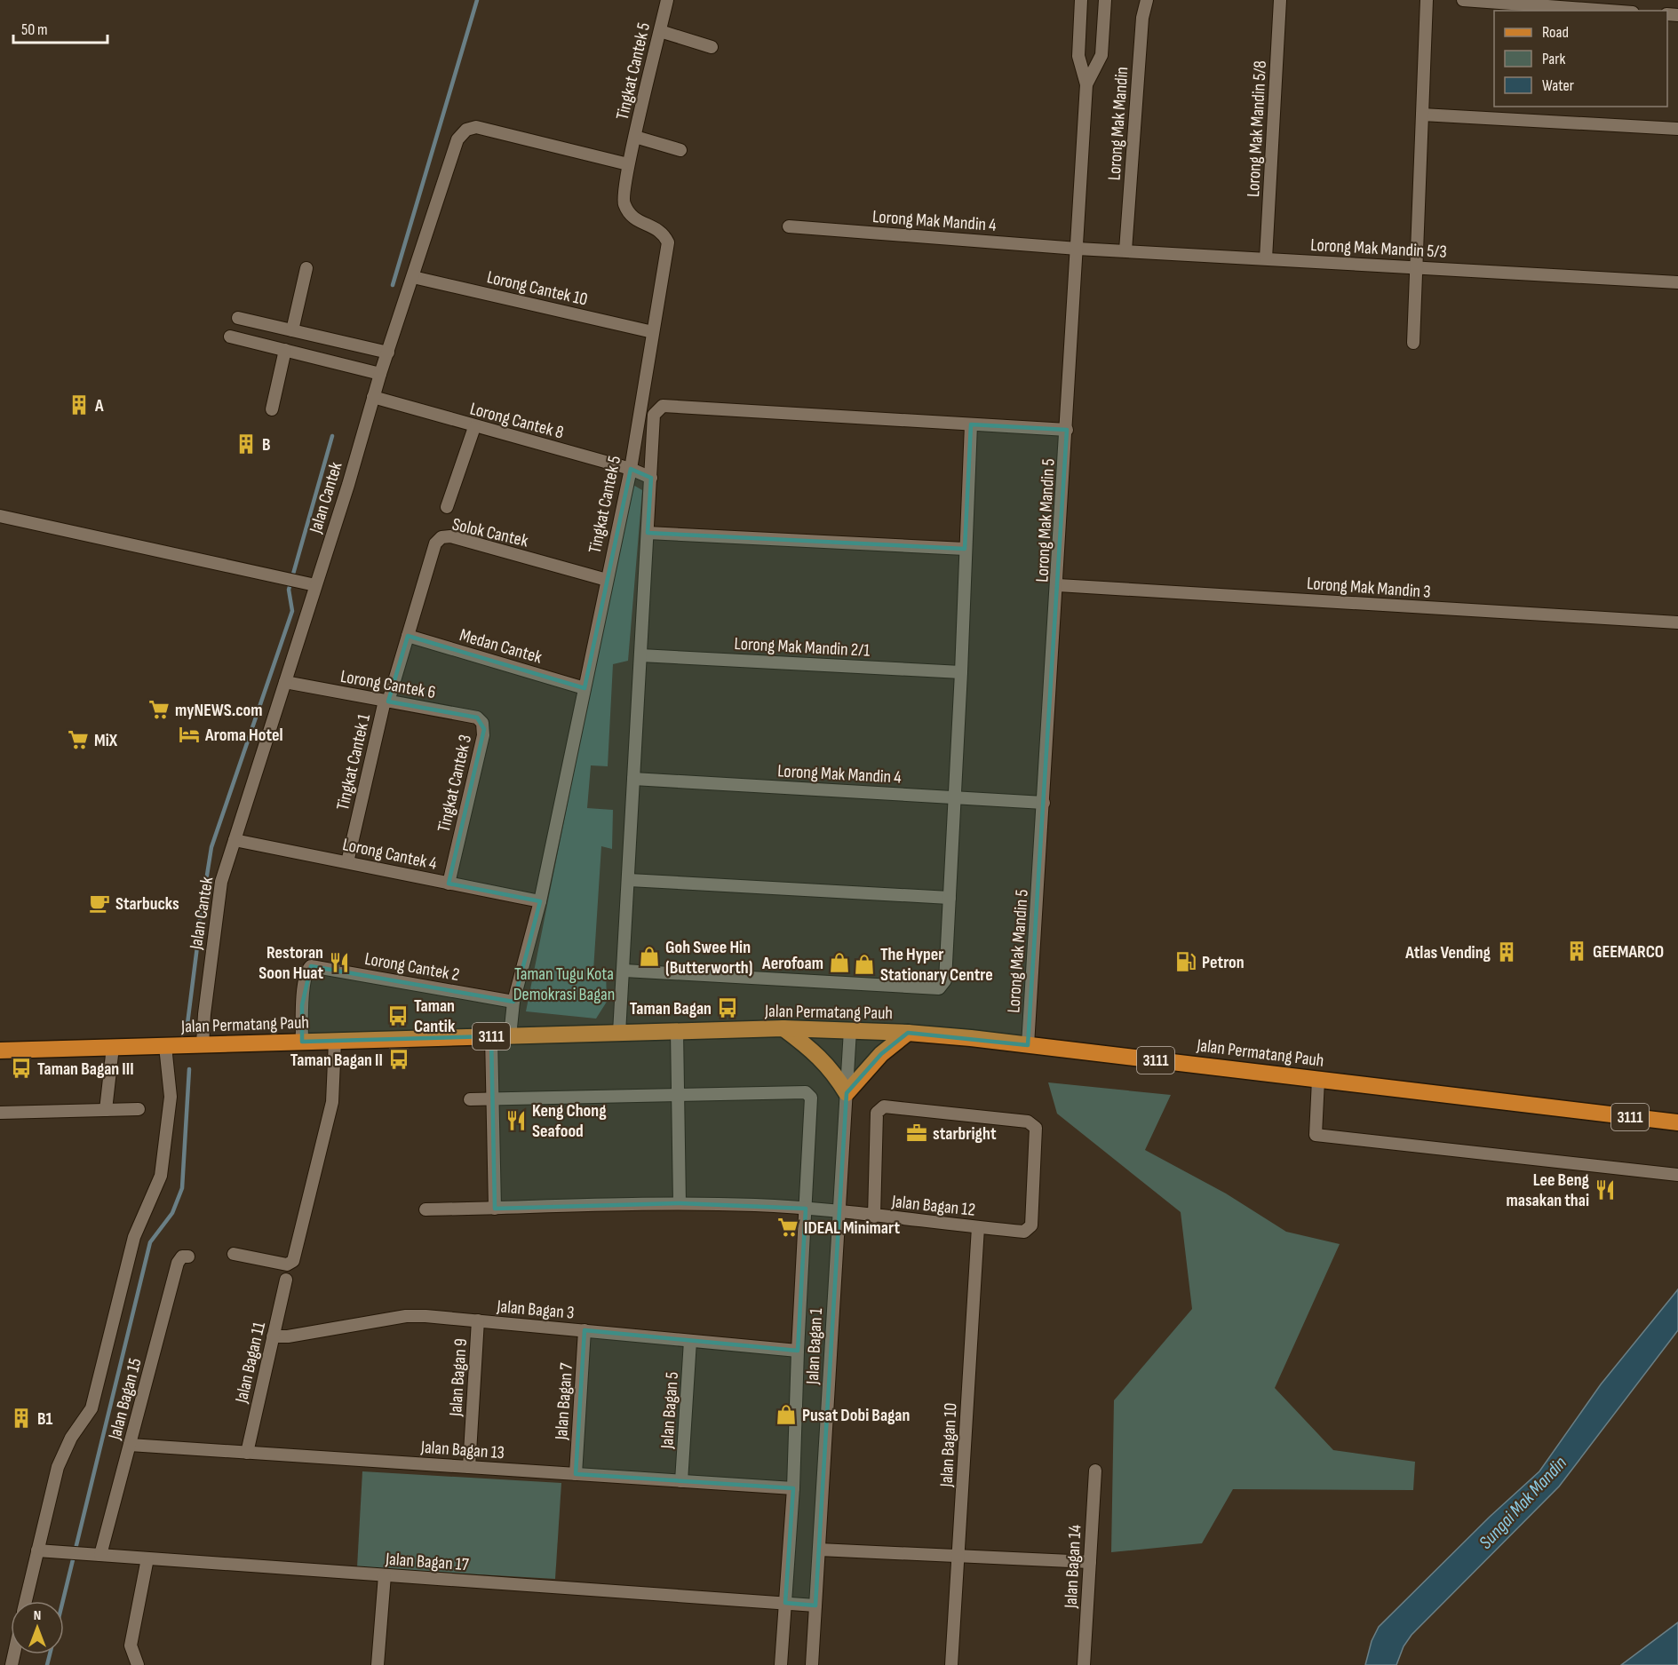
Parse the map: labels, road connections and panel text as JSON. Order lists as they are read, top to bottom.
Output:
{
  "streets": {
    "main road": ["Jalan Permatang Pauh", "3111"],
    "street": [
      "Tingkat Cantek 5",
      "Lorong Mak Mandin",
      "Lorong Mak Mandin 5/8",
      "Lorong Mak Mandin 4",
      "Lorong Mak Mandin 5/3",
      "Lorong Cantek 10",
      "Lorong Cantek 8",
      "Jalan Cantek",
      "Lorong Mak Mandin 5",
      "Solok Cantek",
      "Lorong Mak Mandin 3",
      "Medan Cantek",
      "Lorong Mak Mandin 2/1",
      "Lorong Cantek 6",
      "Tingkat Cantek 1",
      "Tingkat Cantek 3",
      "Lorong Cantek 4",
      "Lorong Cantek 2",
      "Jalan Bagan 12",
      "Jalan Bagan 3",
      "Jalan Bagan 1",
      "Jalan Bagan 11",
      "Jalan Bagan 9",
      "Jalan Bagan 15",
      "Jalan Bagan 7",
      "Jalan Bagan 5",
      "Jalan Bagan 10",
      "Jalan Bagan 13",
      "Jalan Bagan 17",
      "Jalan Bagan 14"
    ]
  },
  "crossings": [
    ["Tingkat Cantek 5", "Lorong Cantek 10"],
    ["Tingkat Cantek 5", "Lorong Cantek 8"],
    ["Tingkat Cantek 5", "Jalan Cantek"],
    ["Tingkat Cantek 5", "Solok Cantek"],
    ["Tingkat Cantek 5", "Medan Cantek"],
    ["Tingkat Cantek 5", "Lorong Cantek 4"],
    ["Tingkat Cantek 5", "Lorong Cantek 2"],
    ["Tingkat Cantek 5", "Jalan Permatang Pauh"],
    ["Lorong Mak Mandin", "Lorong Mak Mandin 5/3"],
    ["Lorong Mak Mandin 5/8", "Lorong Mak Mandin 5/3"],
    ["Lorong Mak Mandin 4", "Lorong Mak Mandin 5/3"],
    ["Lorong Mak Mandin 4", "Lorong Mak Mandin 5"],
    ["Lorong Mak Mandin 5/3", "Lorong Mak Mandin 5"],
    ["Lorong Cantek 10", "Jalan Cantek"],
    ["Lorong Cantek 8", "Jalan Cantek"],
    ["Jalan Cantek", "Lorong Cantek 6"],
    ["Jalan Cantek", "Lorong Cantek 4"],
    ["Jalan Cantek", "Jalan Permatang Pauh"],
    ["Lorong Mak Mandin 5", "Lorong Mak Mandin 3"],
    ["Lorong Mak Mandin 5", "Jalan Permatang Pauh"],
    ["Solok Cantek", "Medan Cantek"],
    ["Solok Cantek", "Lorong Cantek 6"],
    ["Solok Cantek", "Tingkat Cantek 1"],
    ["Lorong Cantek 6", "Tingkat Cantek 1"],
    ["Lorong Cantek 6", "Tingkat Cantek 3"],
    ["Tingkat Cantek 1", "Lorong Cantek 4"],
    ["Tingkat Cantek 3", "Lorong Cantek 4"],
    ["Lorong Cantek 2", "Jalan Permatang Pauh"],
    ["Jalan Permatang Pauh", "Jalan Bagan 1"],
    ["Jalan Bagan 12", "Jalan Bagan 1"],
    ["Jalan Bagan 12", "Jalan Bagan 10"],
    ["Jalan Bagan 3", "Jalan Bagan 1"],
    ["Jalan Bagan 3", "Jalan Bagan 11"],
    ["Jalan Bagan 3", "Jalan Bagan 9"],
    ["Jalan Bagan 3", "Jalan Bagan 7"],
    ["Jalan Bagan 3", "Jalan Bagan 5"],
    ["Jalan Bagan 1", "Jalan Bagan 13"],
    ["Jalan Bagan 1", "Jalan Bagan 17"],
    ["Jalan Bagan 11", "Jalan Bagan 13"],
    ["Jalan Bagan 9", "Jalan Bagan 13"],
    ["Jalan Bagan 15", "Jalan Bagan 13"],
    ["Jalan Bagan 15", "Jalan Bagan 17"],
    ["Jalan Bagan 7", "Jalan Bagan 13"],
    ["Jalan Bagan 5", "Jalan Bagan 13"]
  ],
  "water": ["Sungai Mak Mandin"],
  "parks": ["Taman Tugu Kota Demokrasi Bagan"],
  "places": {
    "building": [
      "A",
      "B",
      "GEEMARCO",
      "Atlas Vending",
      "B1"
    ],
    "supermarket": ["myNEWS.com", "MiX", "IDEAL Minimart"],
    "hotel": ["Aroma Hotel"],
    "cafe": ["Starbucks"],
    "shop": [
      "Goh Swee Hin (Butterworth)",
      "Aerofoam",
      "The Hyper Stationary Centre",
      "Pusat Dobi Bagan"
    ],
    "fuel station": ["Petron"],
    "restaurant": ["Restoran Soon Huat", "Keng Chong Seafood", "Lee Beng masakan thai"],
    "bus stop": [
      "Taman Bagan",
      "Taman Cantik",
      "Taman Bagan II",
      "Taman Bagan III"
    ],
    "office": ["starbright"]
  },
  "legend": ["Road", "Park", "Water"],
  "scale_bar": "50 m",
  "north": "top"
}
